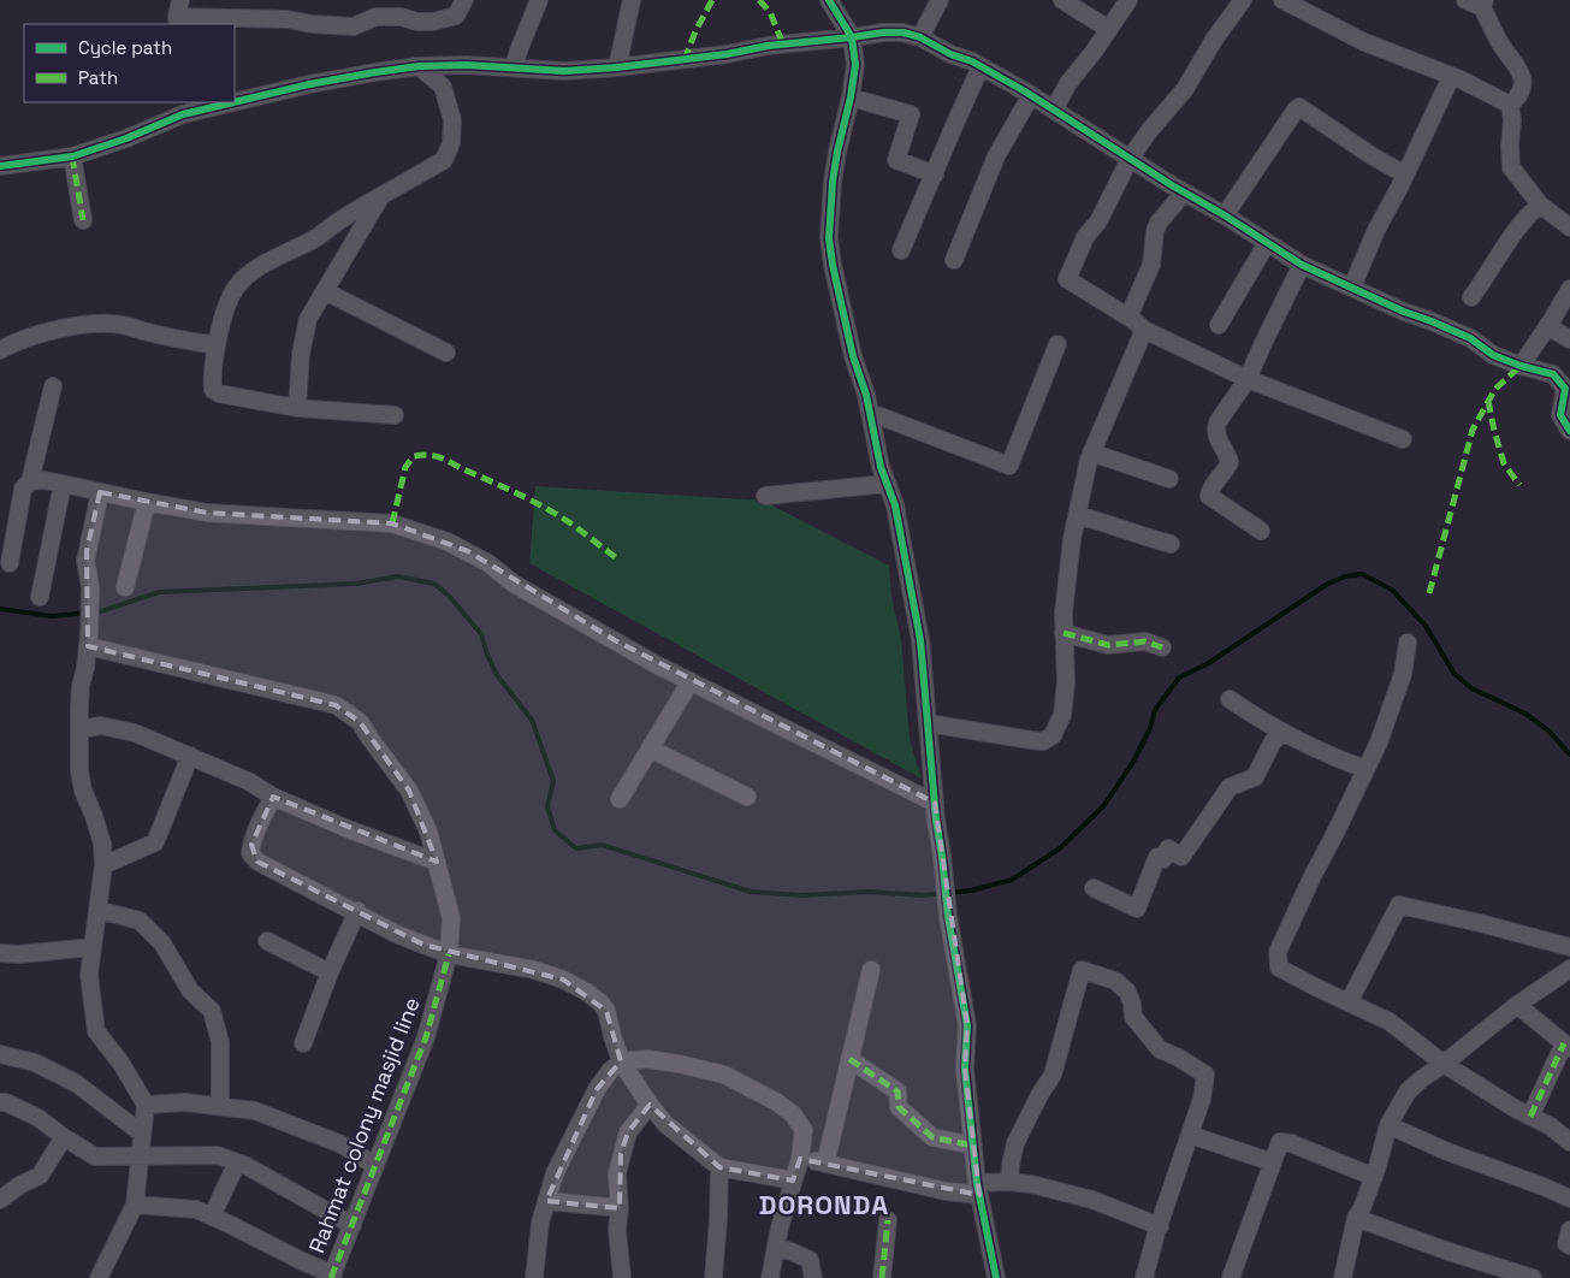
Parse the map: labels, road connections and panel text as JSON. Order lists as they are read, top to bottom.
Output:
{
  "streets": {
    "street": ["Rahmat colony masjid line"]
  },
  "districts": ["DORONDA"],
  "legend": ["Cycle path", "Path"]
}
